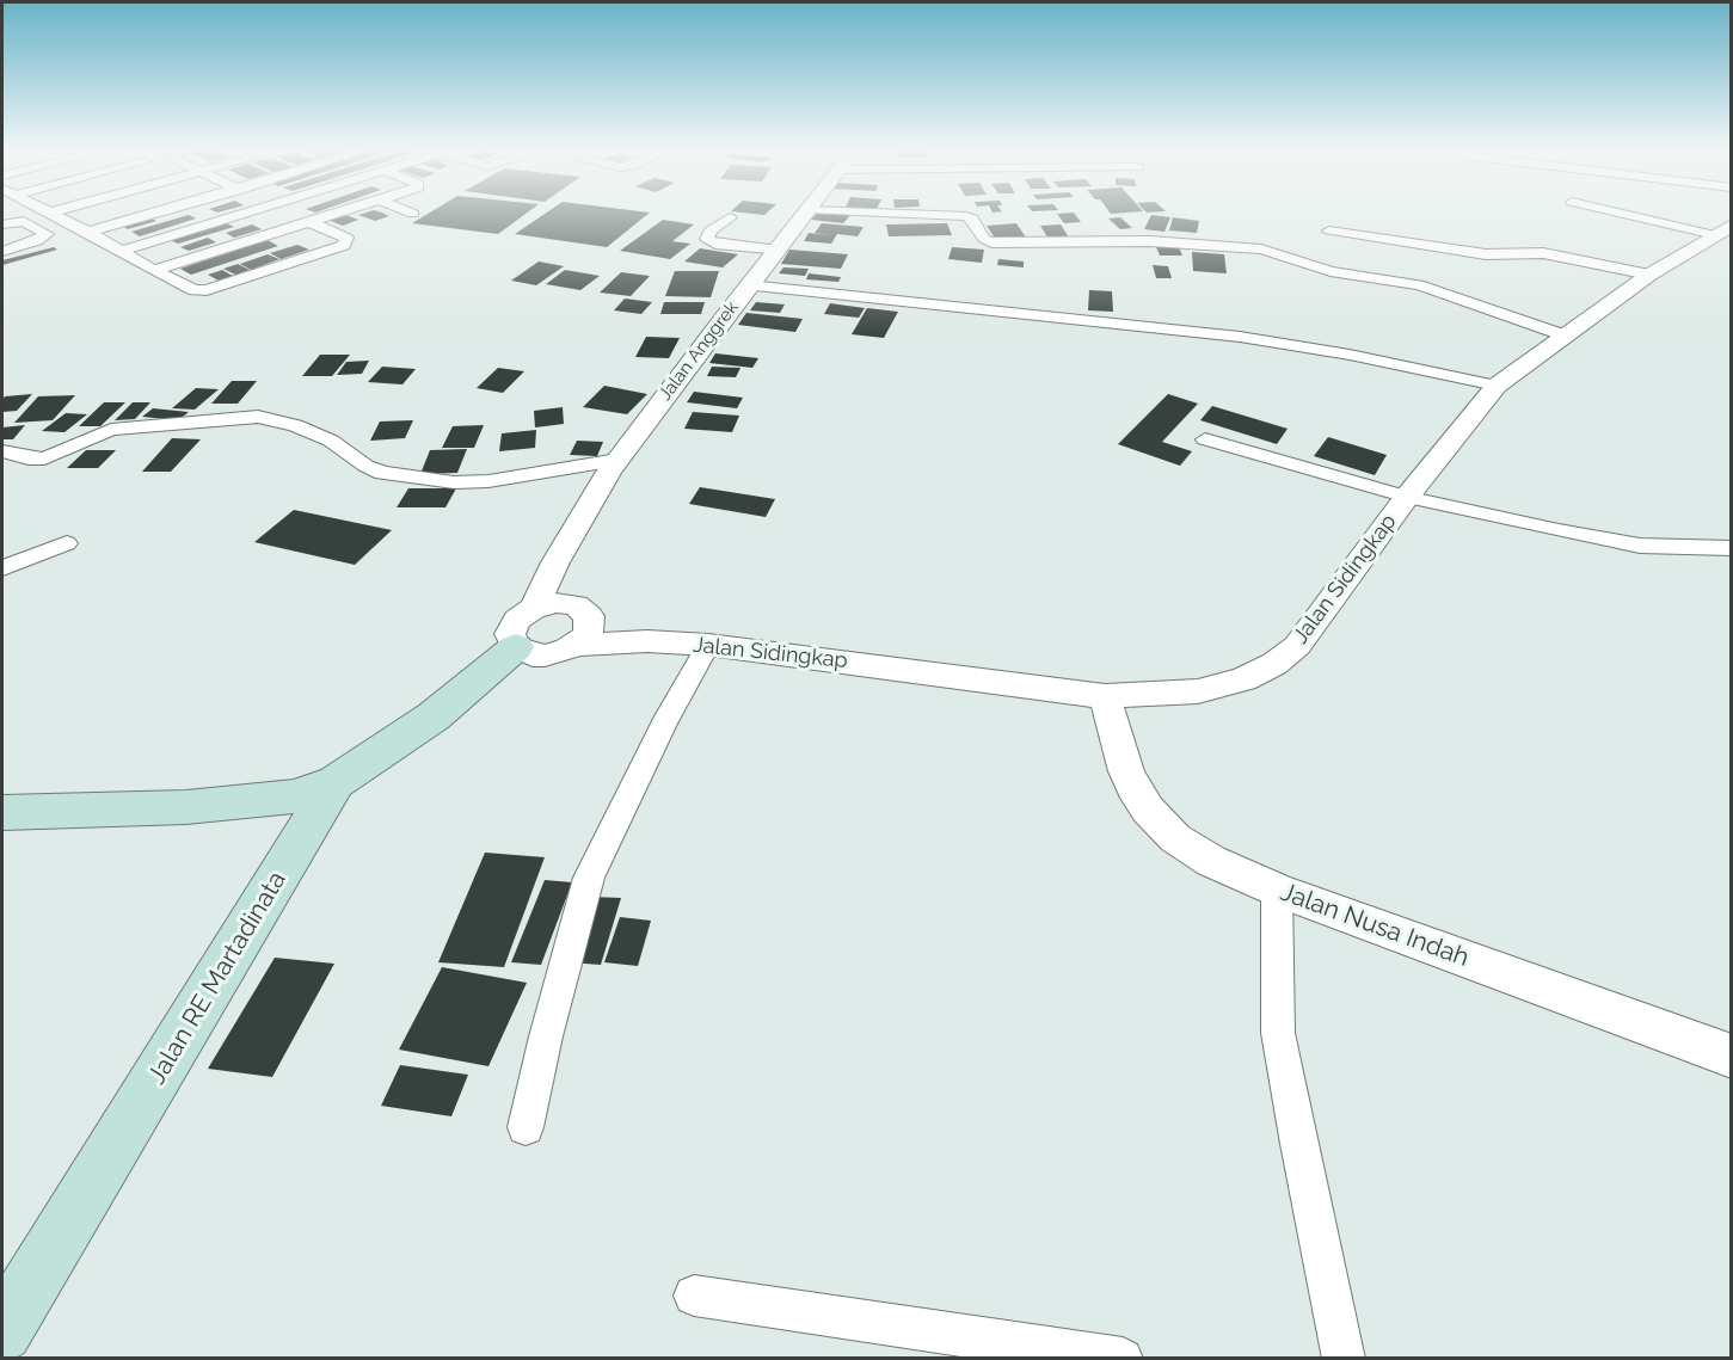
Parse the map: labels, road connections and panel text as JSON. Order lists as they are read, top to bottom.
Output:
{
  "streets": {
    "main road": ["Jalan RE Martadinata"],
    "street": ["Jalan Anggrek", "Jalan Sidingkap", "Jalan Nusa Indah"]
  },
  "crossings": [
    ["Jalan Anggrek", "Jalan Sidingkap"],
    ["Jalan Anggrek", "Jalan RE Martadinata"],
    ["Jalan Sidingkap", "Jalan Nusa Indah"],
    ["Jalan Sidingkap", "Jalan RE Martadinata"]
  ]
}
